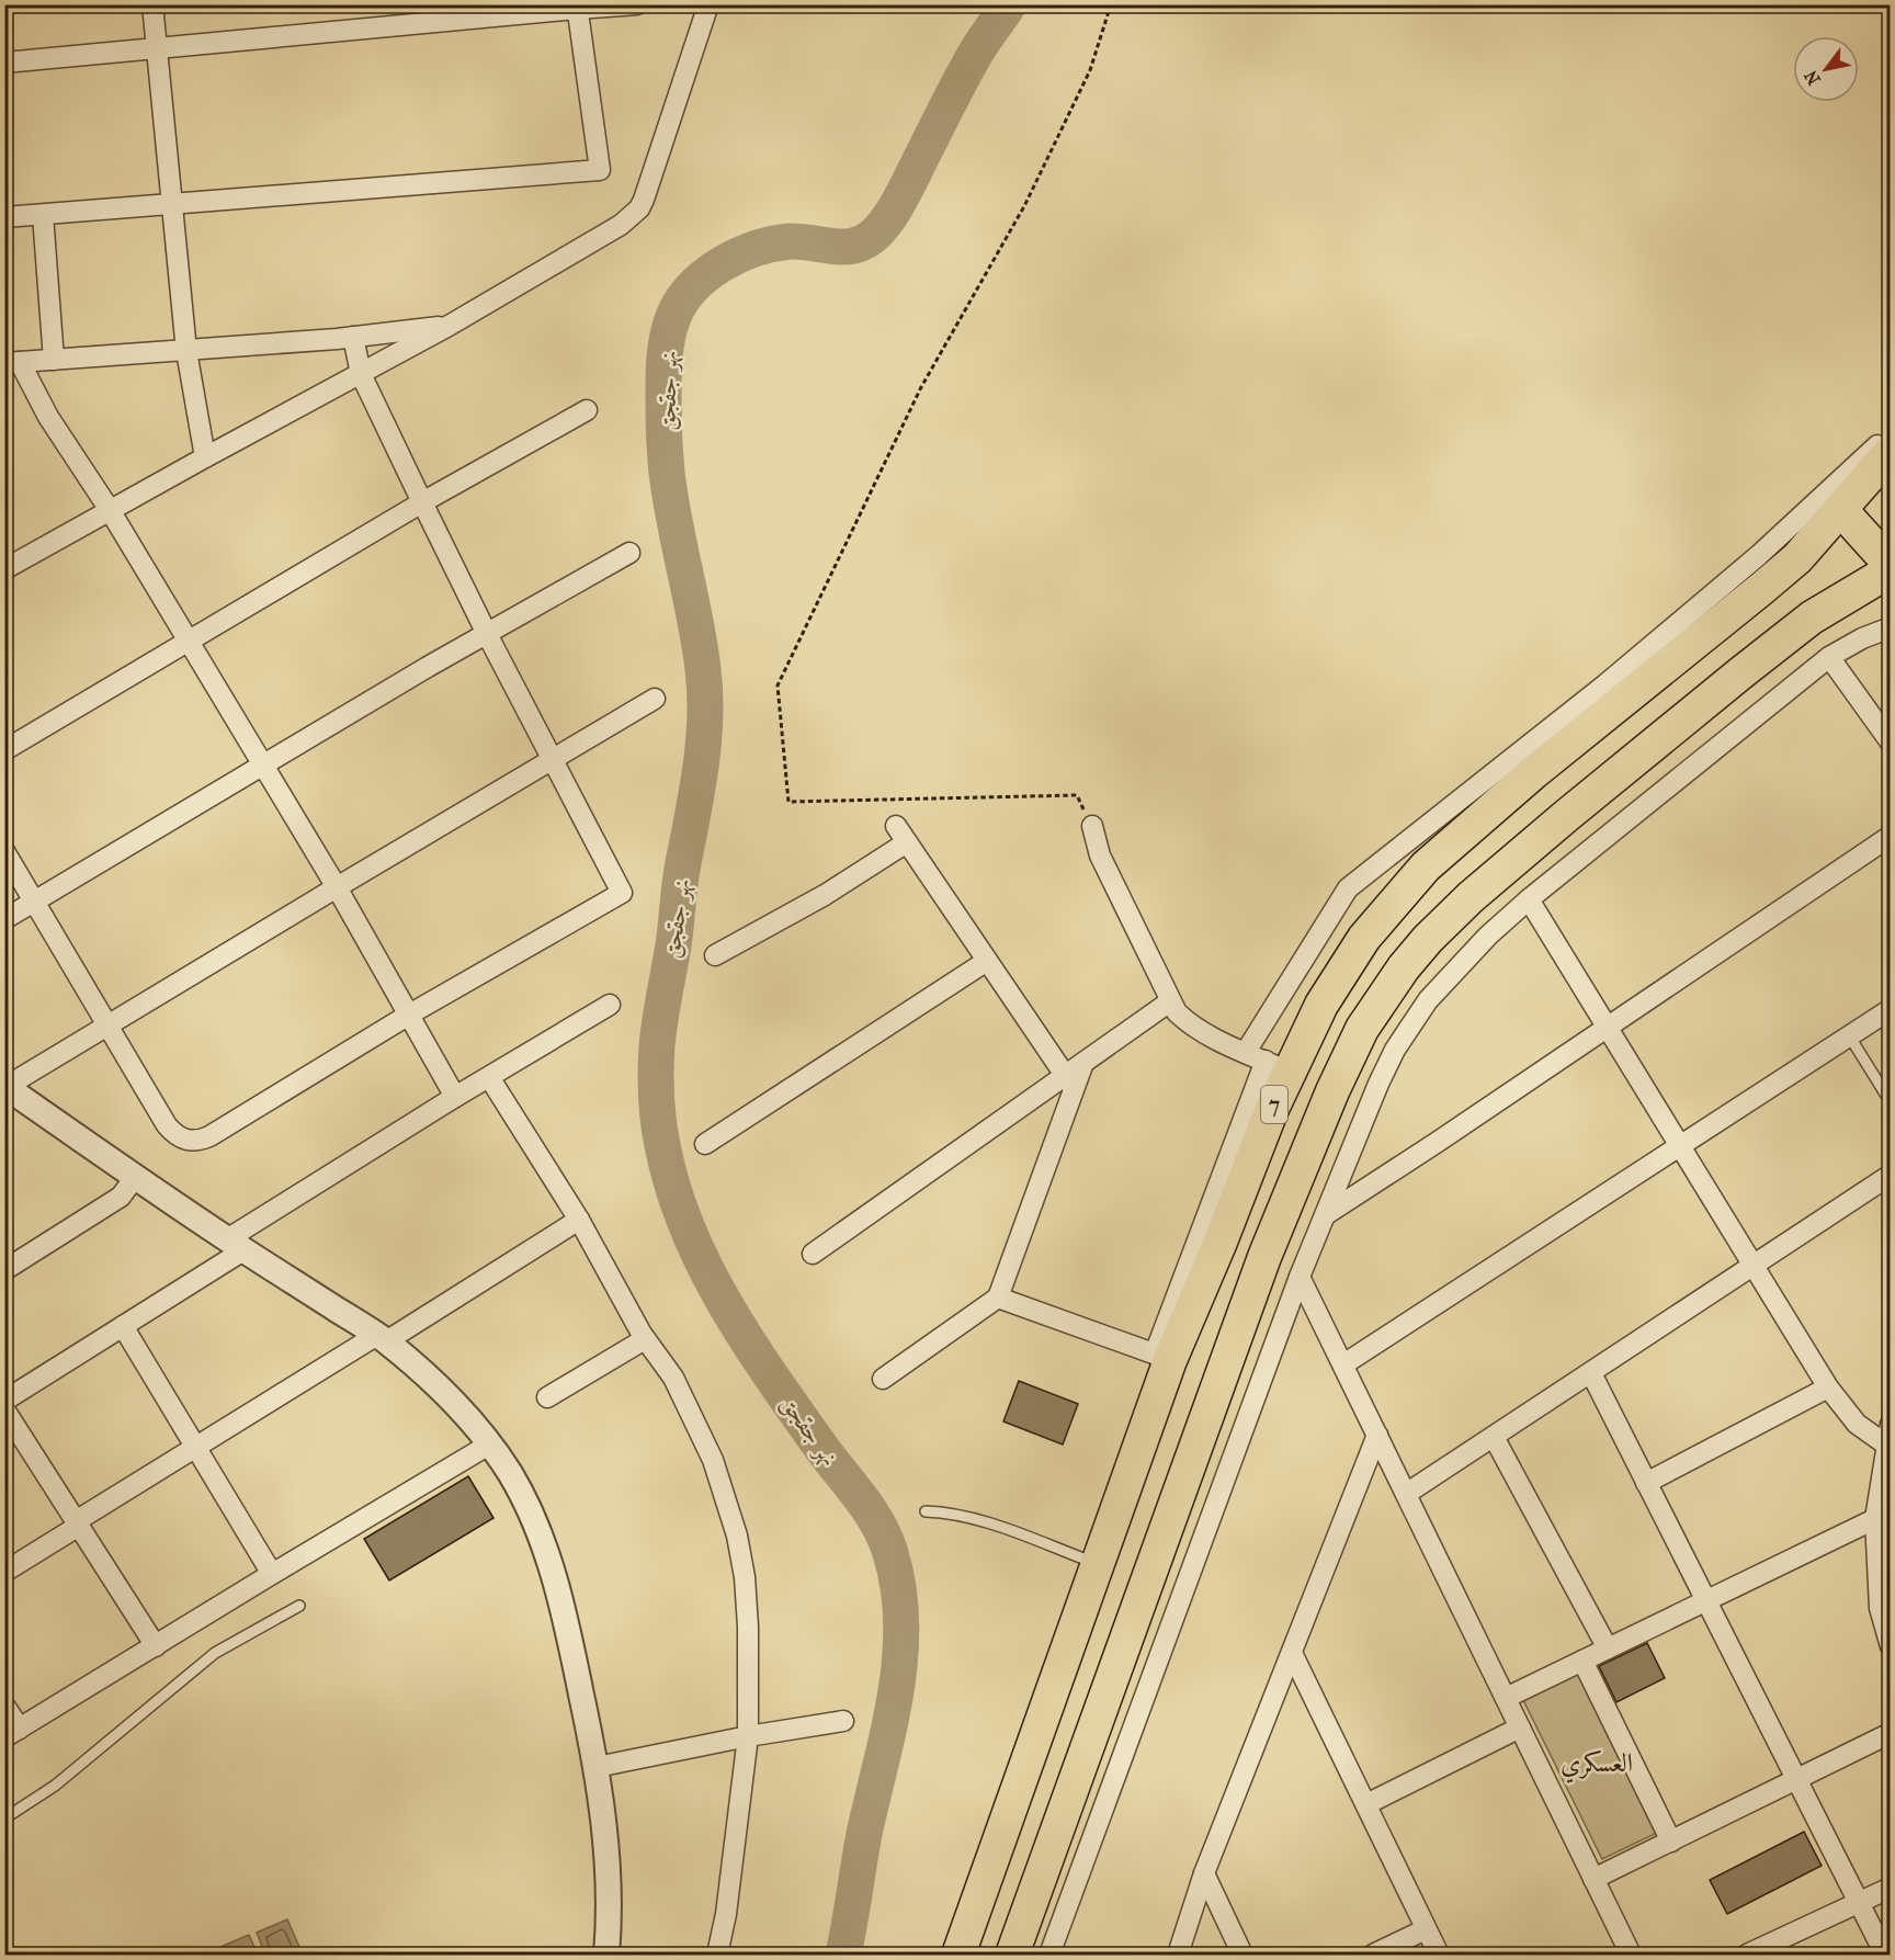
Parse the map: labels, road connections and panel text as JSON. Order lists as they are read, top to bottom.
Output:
{
  "streets": {
    "highway": ["7"]
  },
  "districts": ["العسكري"],
  "water": ["نهر جقجق"],
  "north": "bottom left"
}
